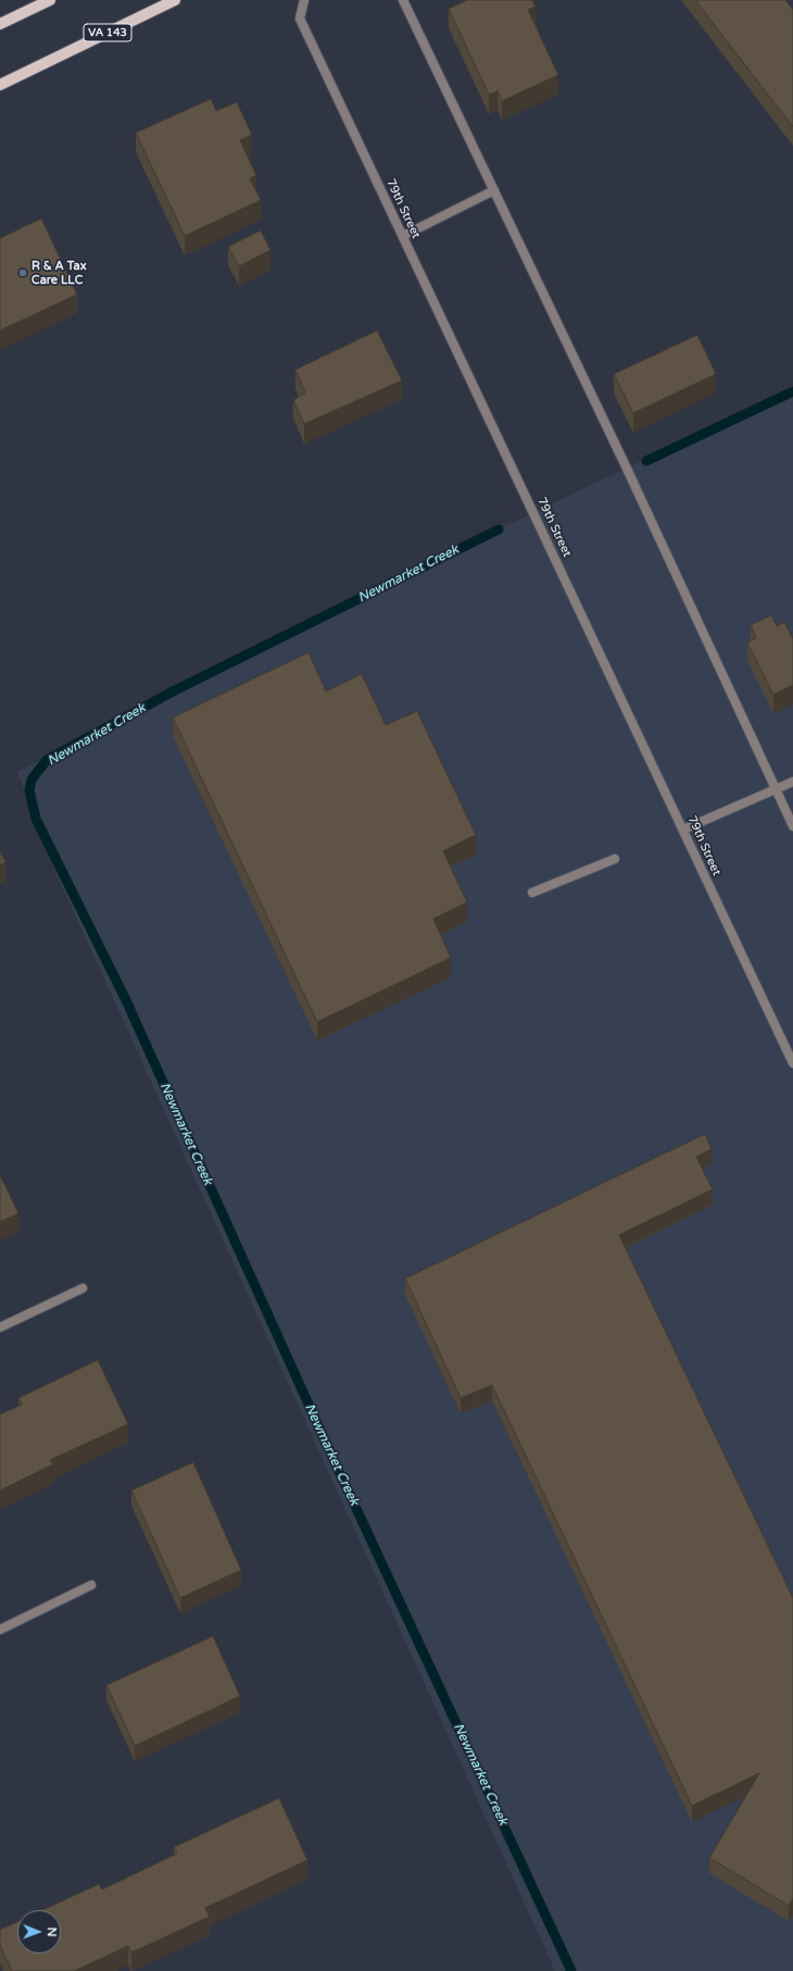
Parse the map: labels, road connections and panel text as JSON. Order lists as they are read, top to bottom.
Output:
{
  "streets": {
    "main road": ["VA 143"],
    "lane": ["79th Street"]
  },
  "water": ["Newmarket Creek"],
  "places": ["R & A Tax Care LLC"],
  "north": "right"
}
